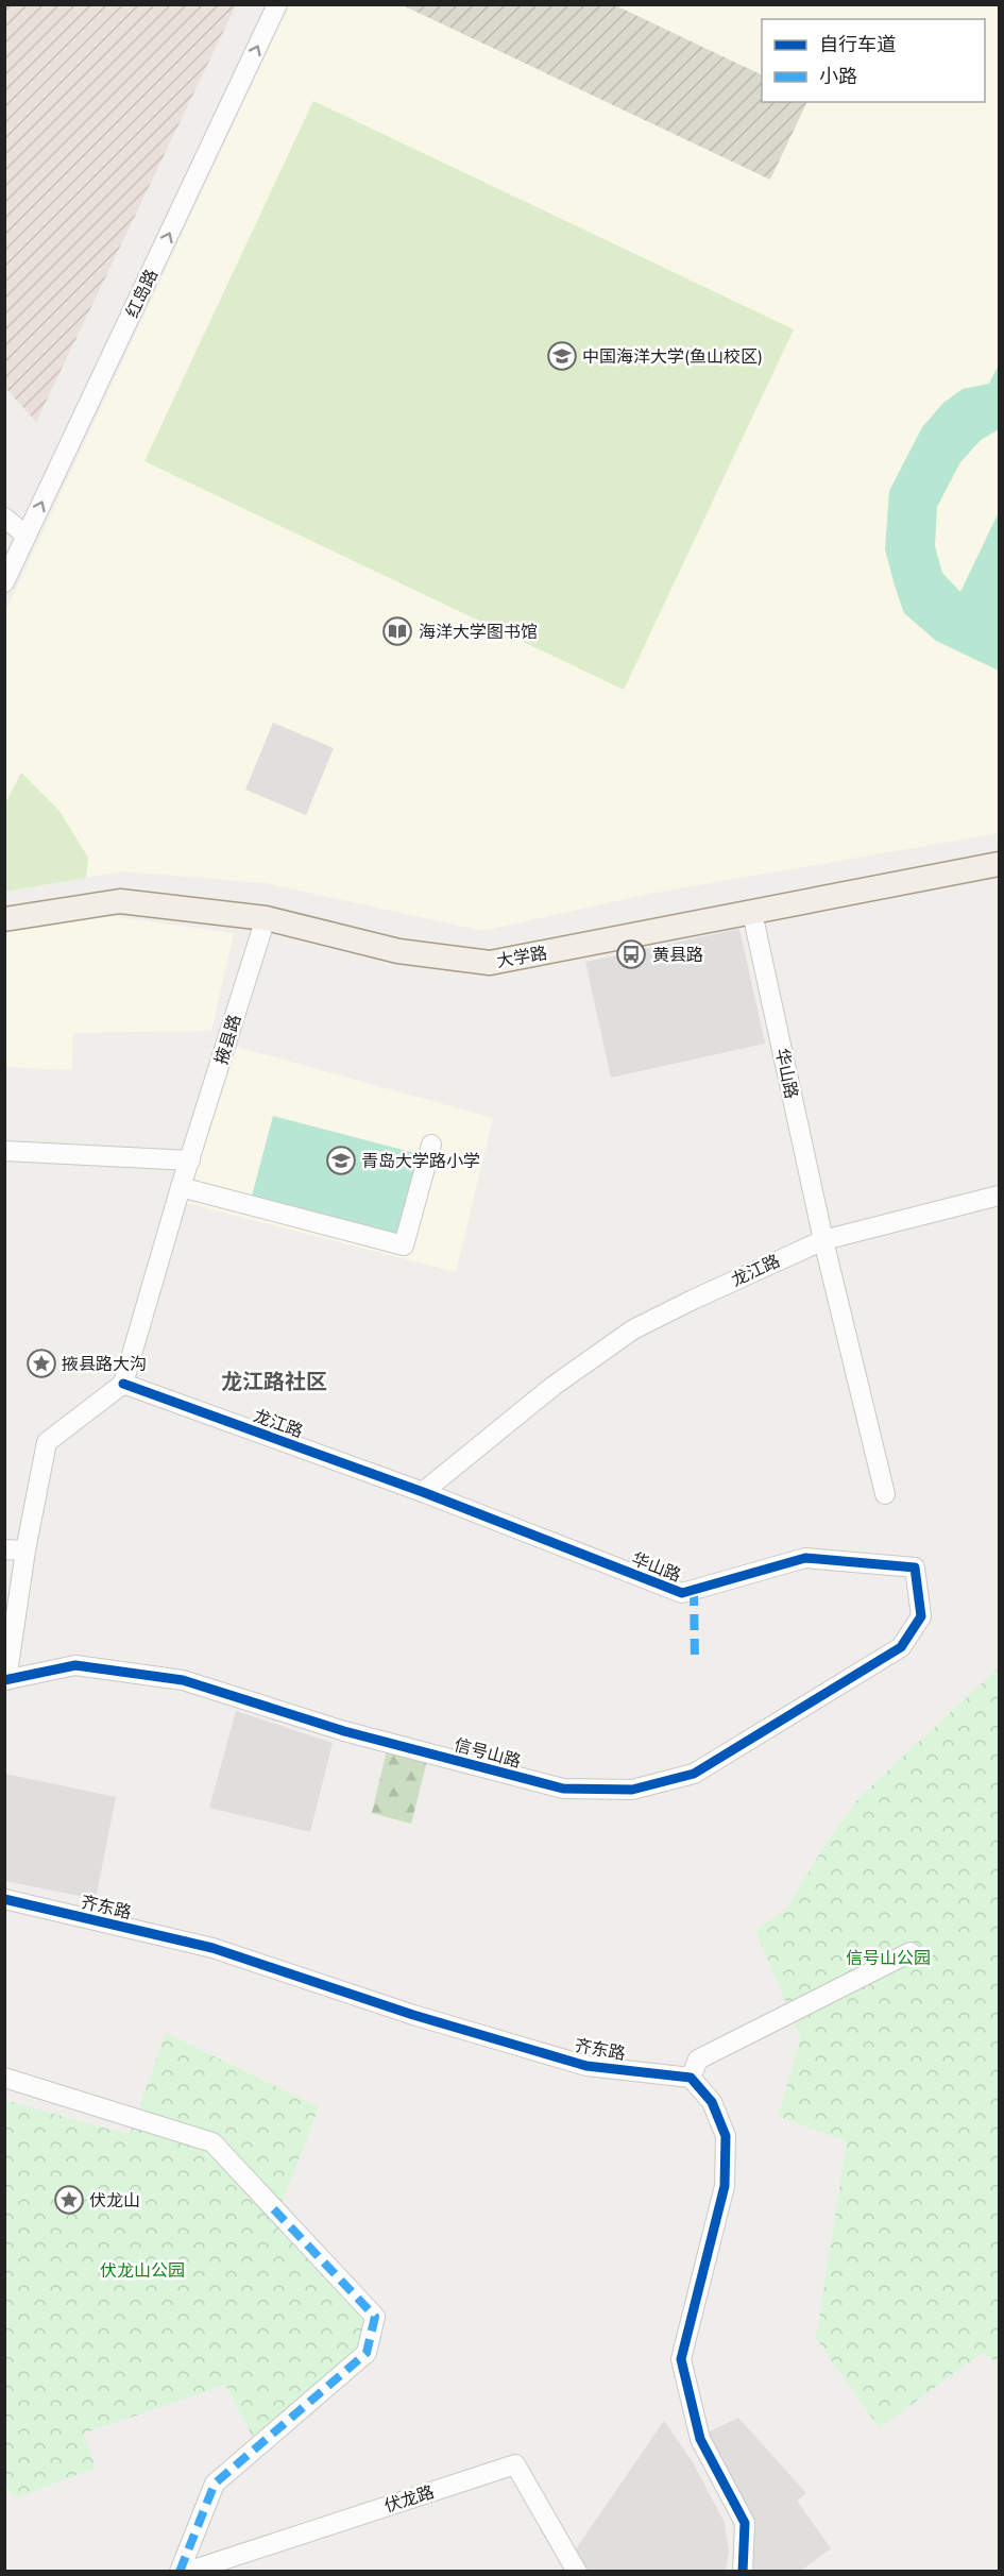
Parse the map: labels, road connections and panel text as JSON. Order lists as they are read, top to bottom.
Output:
{
  "streets": {
    "main road": ["大学路"],
    "street": [
      "红岛路",
      "掖县路",
      "华山路",
      "龙江路",
      "信号山路",
      "齐东路",
      "伏龙路"
    ]
  },
  "crossings": [
    ["大学路", "掖县路"],
    ["大学路", "华山路"],
    ["掖县路", "龙江路"],
    ["华山路", "龙江路"],
    ["华山路", "信号山路"]
  ],
  "one_way": ["红岛路"],
  "districts": ["龙江路社区"],
  "parks": ["信号山公园", "伏龙山公园"],
  "places": {
    "school or university": ["中国海洋大学(鱼山校区)", "青岛大学路小学"],
    "library": ["海洋大学图书馆"],
    "bus stop": ["黄县路"],
    "place": ["掖县路大沟", "伏龙山"]
  },
  "legend": ["自行车道", "小路"]
}
